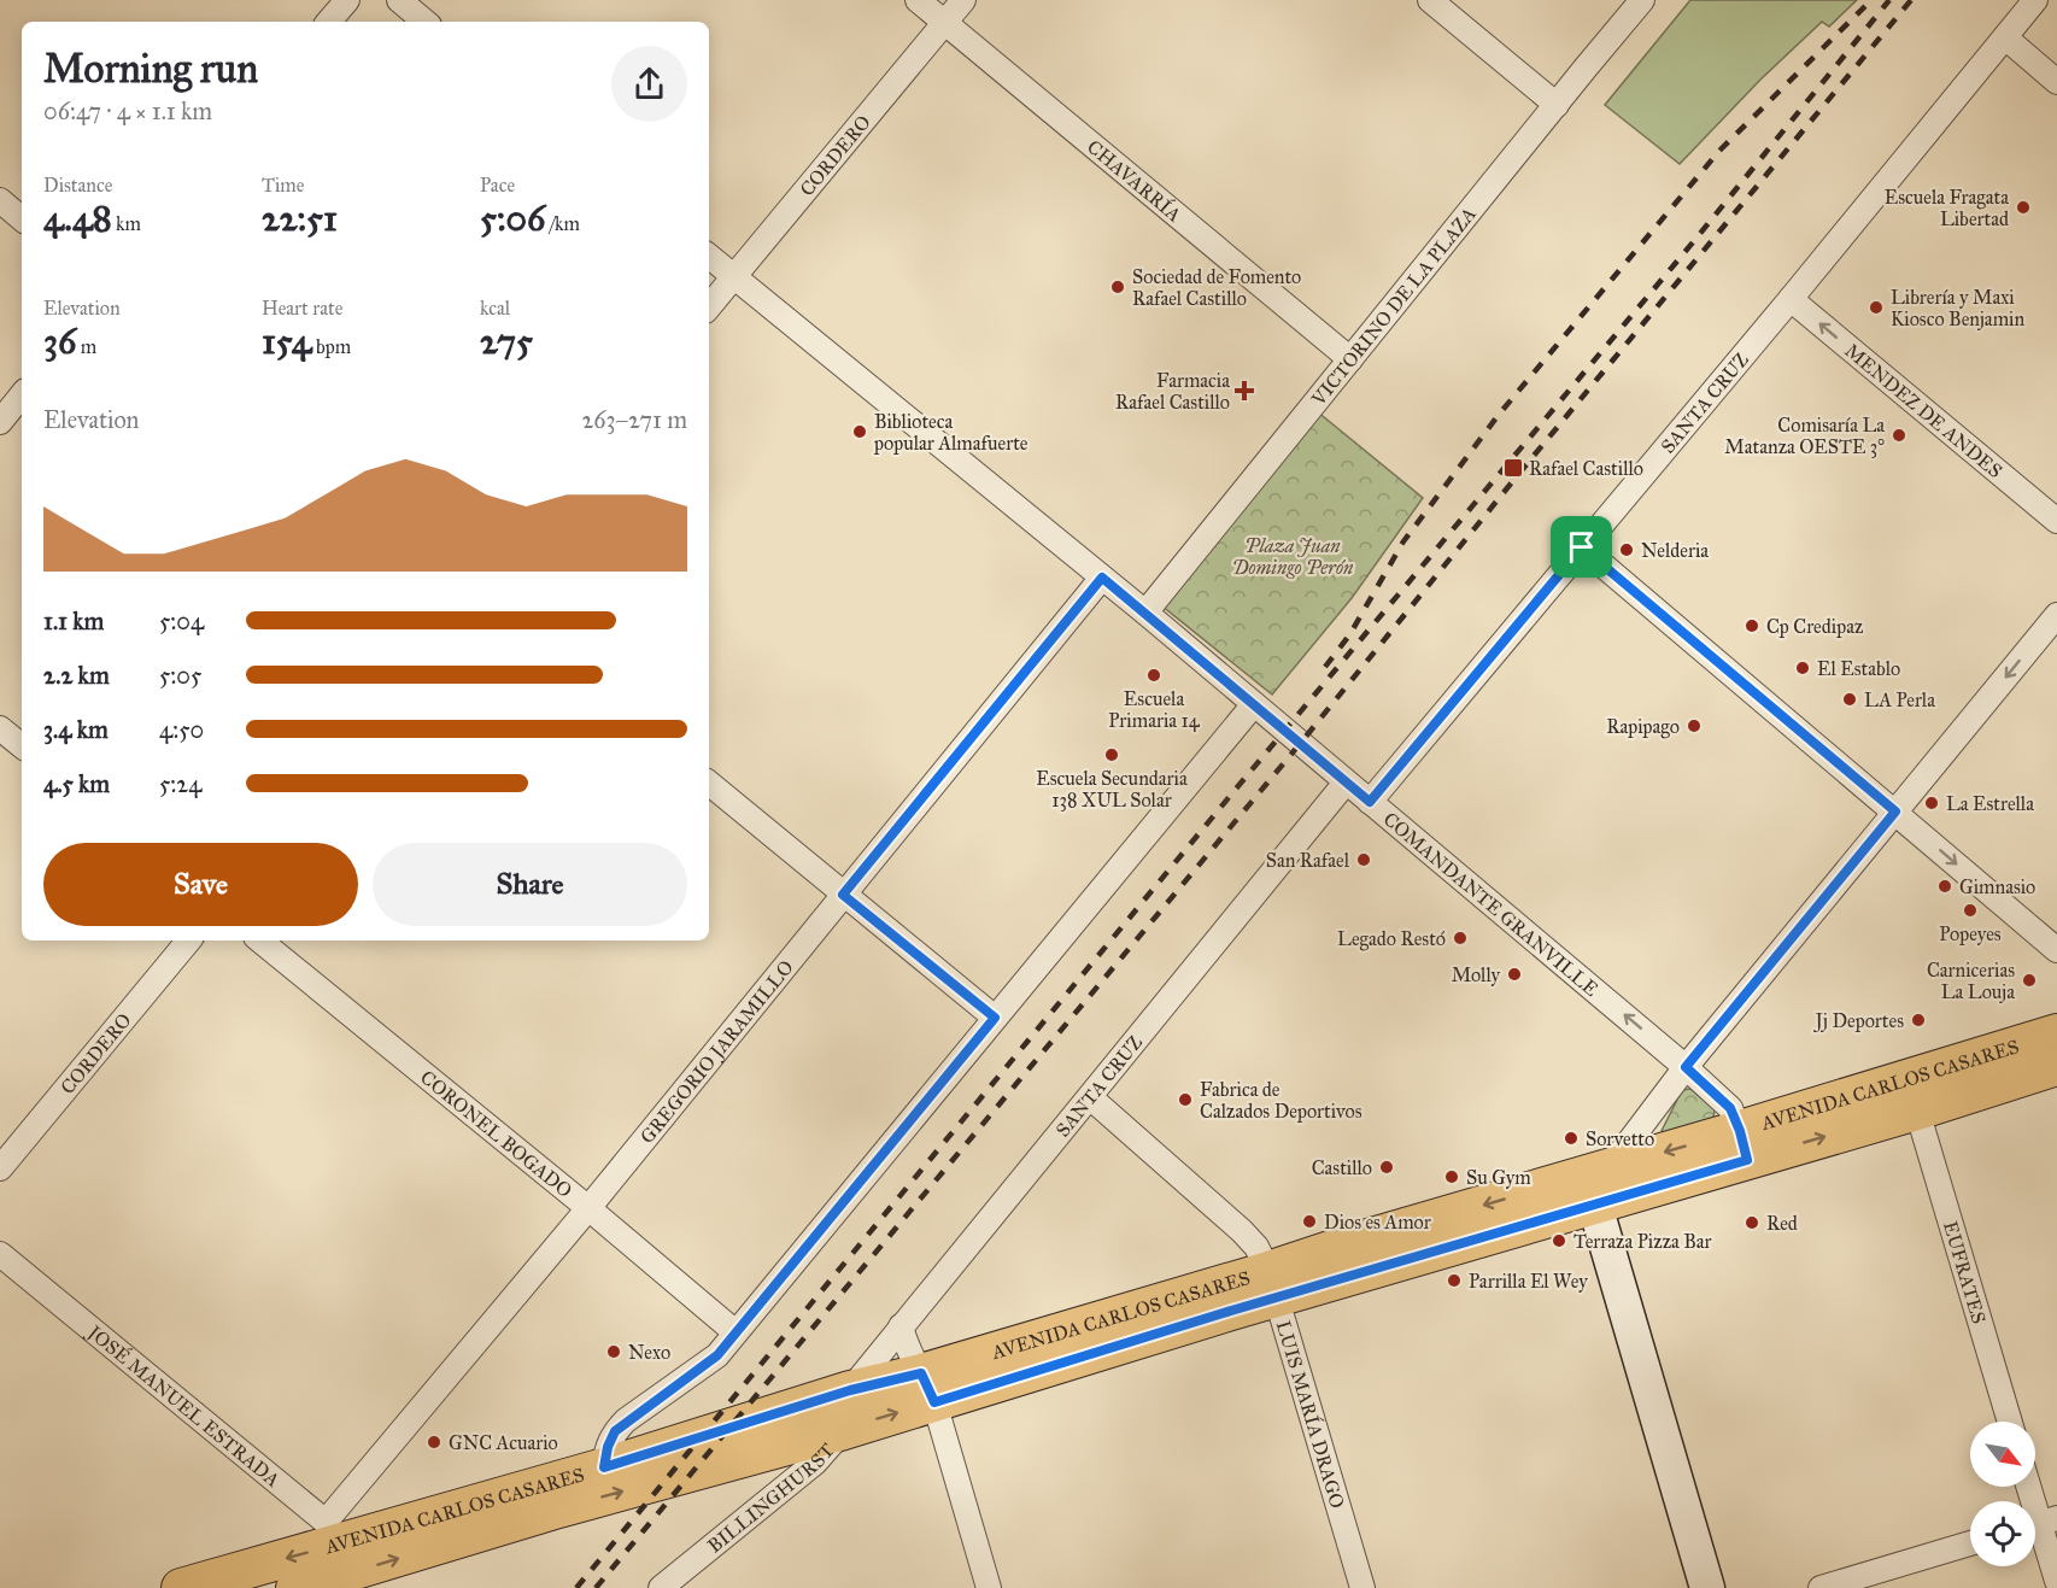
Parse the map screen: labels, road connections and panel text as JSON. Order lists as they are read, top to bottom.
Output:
{
  "streets": {
    "main road": ["AVENIDA CARLOS CASARES"],
    "street": [
      "CORDERO",
      "CHAVARRÍA",
      "VICTORINO DE LA PLAZA",
      "SANTA CRUZ",
      "MENDEZ DE ANDES",
      "COMANDANTE GRANVILLE",
      "GREGORIO JARAMILLO",
      "CORONEL BOGADO",
      "EUFRATES",
      "JOSÉ MANUEL ESTRADA",
      "LUIS MARÍA DRAGO",
      "BILLINGHURST"
    ]
  },
  "crossings": [
    ["CORDERO", "CHAVARRÍA"],
    ["CORDERO", "COMANDANTE GRANVILLE"],
    ["CHAVARRÍA", "VICTORINO DE LA PLAZA"],
    ["VICTORINO DE LA PLAZA", "COMANDANTE GRANVILLE"],
    ["SANTA CRUZ", "MENDEZ DE ANDES"],
    ["SANTA CRUZ", "COMANDANTE GRANVILLE"],
    ["SANTA CRUZ", "AVENIDA CARLOS CASARES"],
    ["SANTA CRUZ", "LUIS MARÍA DRAGO"],
    ["COMANDANTE GRANVILLE", "GREGORIO JARAMILLO"],
    ["COMANDANTE GRANVILLE", "AVENIDA CARLOS CASARES"],
    ["GREGORIO JARAMILLO", "AVENIDA CARLOS CASARES"],
    ["GREGORIO JARAMILLO", "CORONEL BOGADO"],
    ["GREGORIO JARAMILLO", "JOSÉ MANUEL ESTRADA"],
    ["AVENIDA CARLOS CASARES", "EUFRATES"],
    ["AVENIDA CARLOS CASARES", "JOSÉ MANUEL ESTRADA"],
    ["AVENIDA CARLOS CASARES", "LUIS MARÍA DRAGO"],
    ["AVENIDA CARLOS CASARES", "BILLINGHURST"]
  ],
  "one_way": ["MENDEZ DE ANDES"],
  "parks": ["Plaza Juan Domingo Perón"],
  "places": {
    "other": [
      "Escuela Fragata Libertad",
      "Sociedad de Fomento Rafael Castillo",
      "Librería y Maxi Kiosco Benjamin",
      "Biblioteca popular Almafuerte",
      "Comisaría La Matanza OESTE 3°",
      "Nelderia",
      "Cp Credipaz",
      "El Establo",
      "Escuela Primaria 14",
      "LA Perla",
      "Rapipago",
      "Escuela Secundaria 138 XUL Solar",
      "La Estrella",
      "San Rafael",
      "Gimnasio",
      "Popeyes",
      "Legado Restó",
      "Molly",
      "Carnicerias La Louja",
      "Jj Deportes",
      "Fabrica de Calzados Deportivos",
      "Sorvetto",
      "Castillo",
      "Su Gym",
      "Dios es Amor",
      "Red",
      "Terraza Pizza Bar",
      "Parrilla El Wey",
      "Nexo",
      "GNC Acuario"
    ],
    "health": ["Farmacia Rafael Castillo"],
    "transit": ["Rafael Castillo"]
  },
  "north": "bottom right",
  "page": {
    "heading": ["Morning run", "06:47 · 4 × 1.1 km"],
    "stats": [
      ["Distance", "4.48 km"],
      ["Time", "22:51"],
      ["Pace", "5:06 /km"],
      ["Elevation", "36 m"],
      ["Heart rate", "154 bpm"],
      ["kcal", "275"]
    ],
    "chart": ["Elevation", "263–271 m"],
    "list": [
      {
        "name": "1.1 km",
        "note": "5:04"
      },
      {
        "name": "2.2 km",
        "note": "5:05"
      },
      {
        "name": "3.4 km",
        "note": "4:50"
      },
      {
        "name": "4.5 km",
        "note": "5:24"
      }
    ],
    "buttons": ["Save", "Share"]
  }
}
